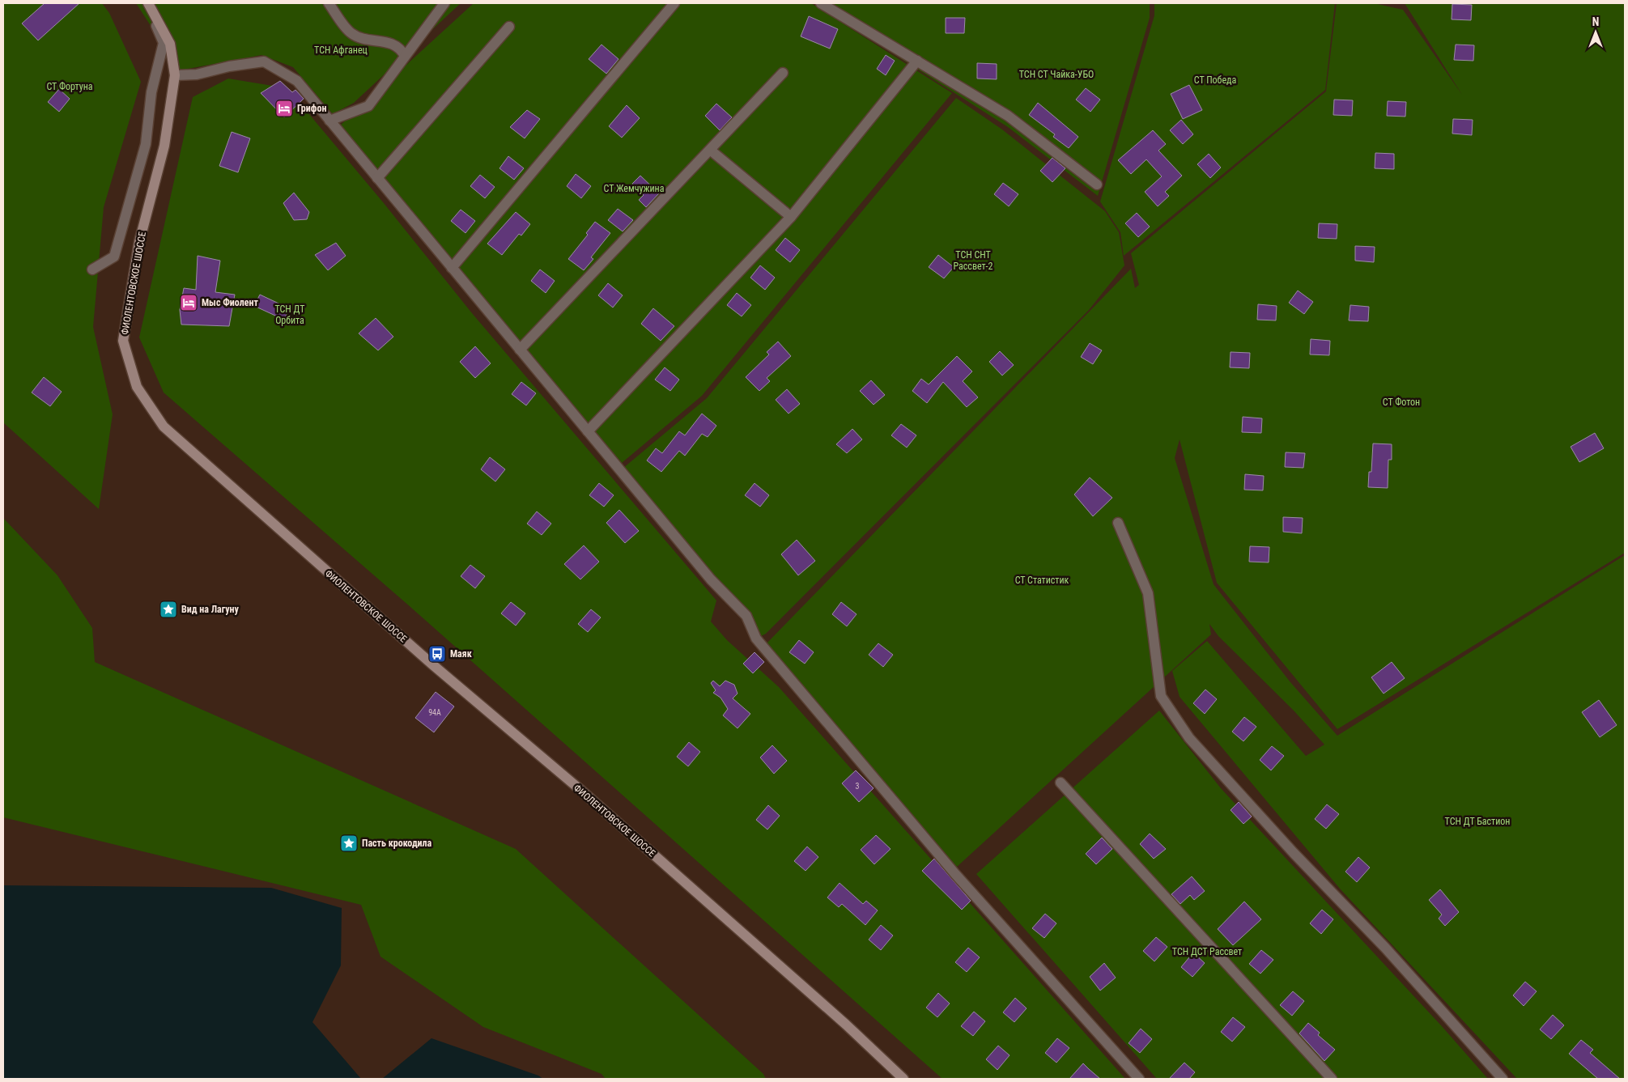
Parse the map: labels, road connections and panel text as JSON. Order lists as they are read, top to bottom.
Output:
{
  "streets": {
    "main road": ["ФИОЛЕНТОВСКОЕ ШОССЕ"]
  },
  "parks": [
    "ТСН Афганец",
    "ТСН СТ Чайка-УБО",
    "СТ Победа",
    "СТ Фортуна",
    "СТ Жемчужина",
    "ТСН СНТ Рассвет-2",
    "ТСН ДТ Орбита",
    "СТ Фотон",
    "СТ Статистик",
    "ТСН ДТ Бастион",
    "ТСН ДСТ Рассвет"
  ],
  "places": {
    "hotel": ["Грифон", "Мыс Фиолент"],
    "place": ["Вид на Лагуну", "Пасть крокодила"],
    "bus stop": ["Маяк"]
  },
  "house_numbers": ["94А", "3"],
  "north": "top"
}
